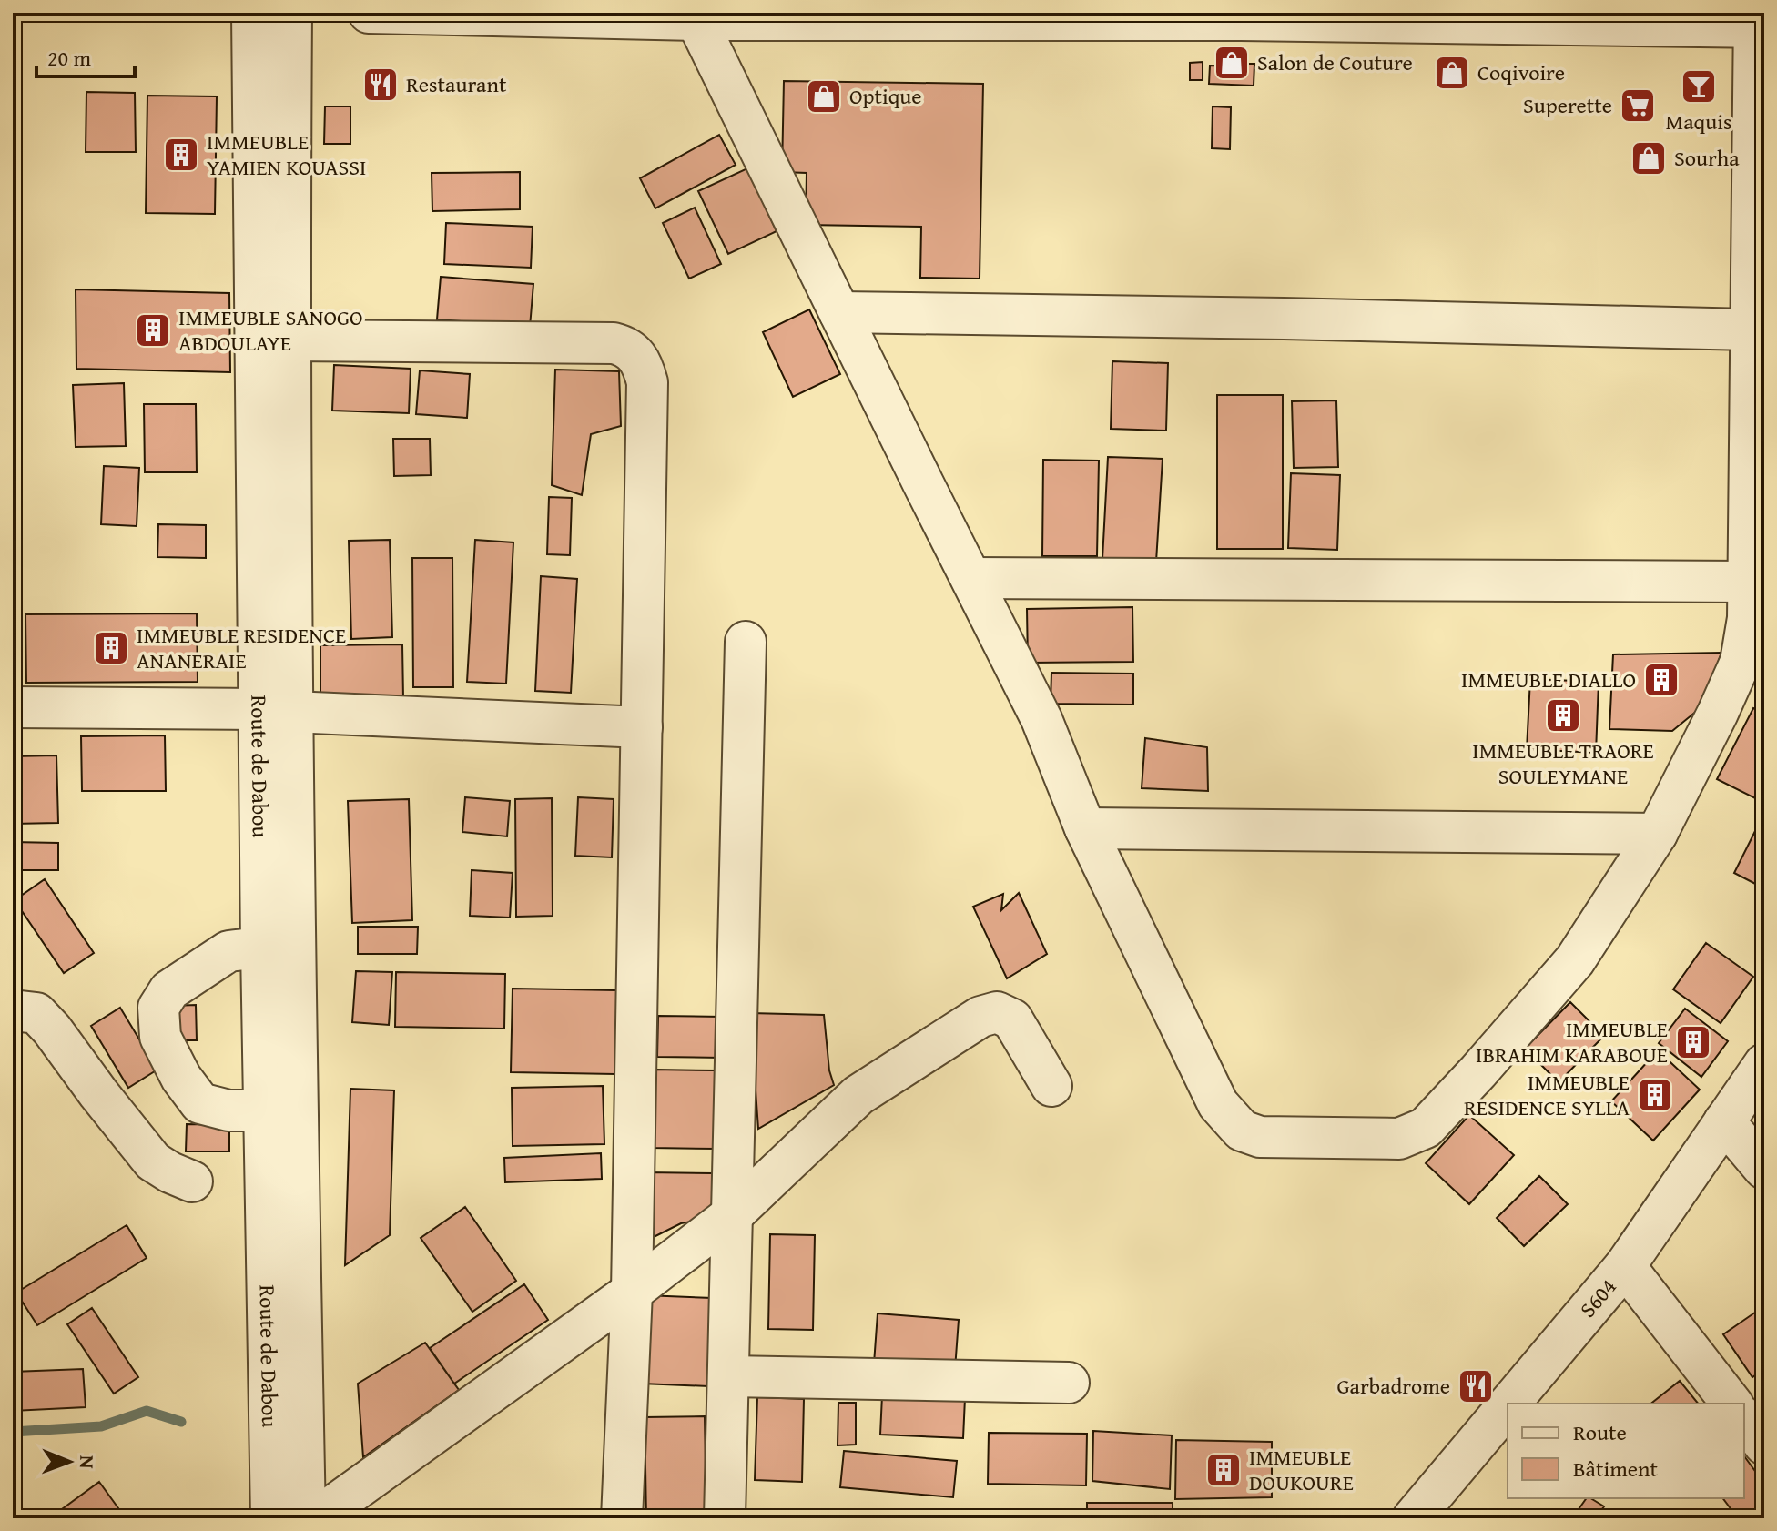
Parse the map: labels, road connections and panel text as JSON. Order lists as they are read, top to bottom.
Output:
{
  "streets": {
    "street": ["Route de Dabou", "S604"]
  },
  "places": {
    "shop": [
      "Salon de Couture",
      "Coqivoire",
      "Optique",
      "Sourha"
    ],
    "restaurant": ["Restaurant", "Garbadrome"],
    "bar": ["Maquis"],
    "supermarket": ["Superette"],
    "building": [
      "IMMEUBLE YAMIEN KOUASSI",
      "IMMEUBLE SANOGO ABDOULAYE",
      "IMMEUBLE RESIDENCE ANANERAIE",
      "IMMEUBLE DIALLO",
      "IMMEUBLE TRAORE SOULEYMANE",
      "IMMEUBLE IBRAHIM KARABOUE",
      "IMMEUBLE RESIDENCE SYLLA",
      "IMMEUBLE DOUKOURE"
    ]
  },
  "legend": ["Route", "Bâtiment"],
  "scale_bar": "20 m",
  "north": "right"
}
